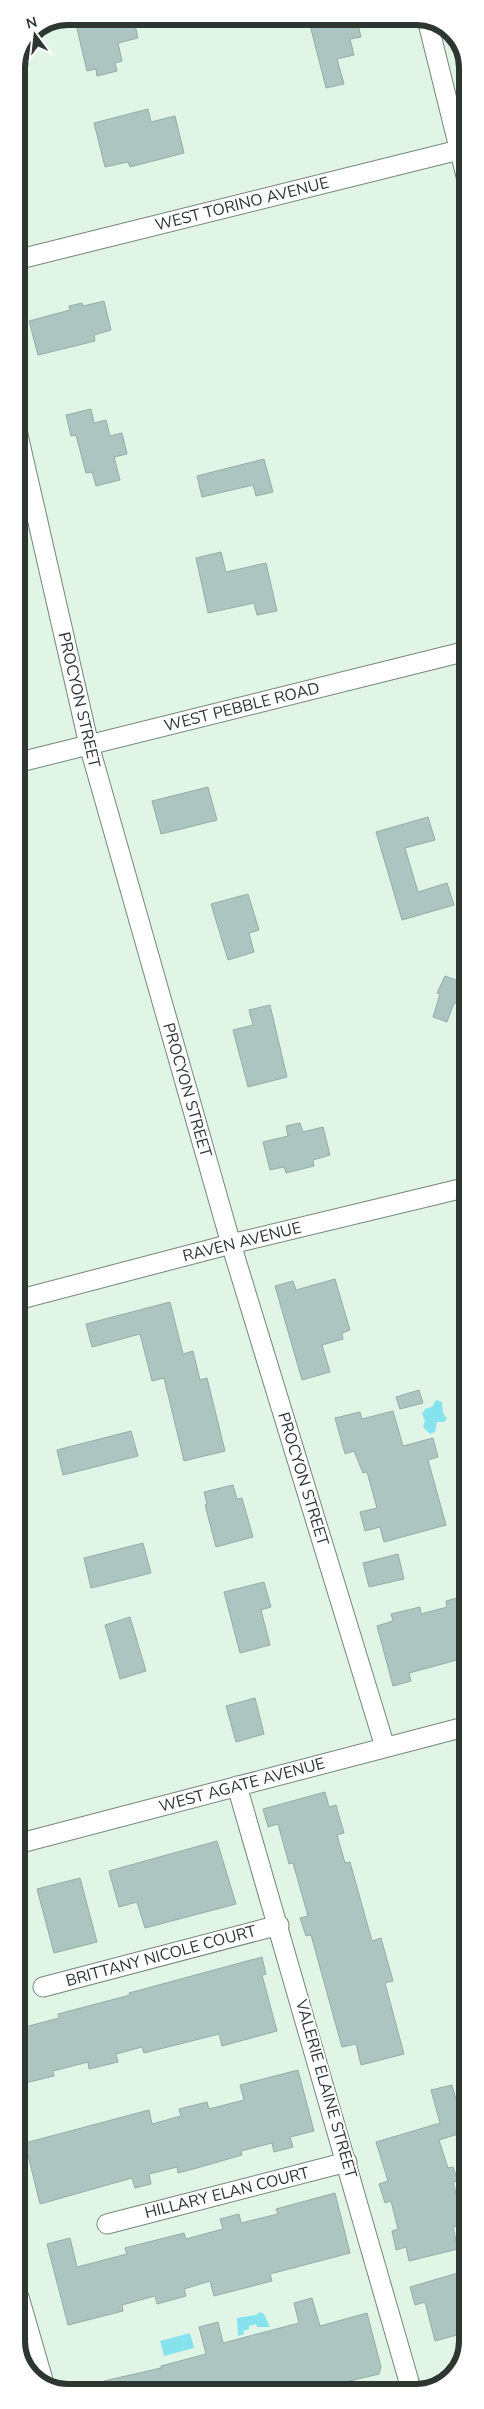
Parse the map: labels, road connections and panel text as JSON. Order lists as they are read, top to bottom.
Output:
{
  "streets": {
    "street": [
      "WEST TORINO AVENUE",
      "PROCYON STREET",
      "WEST PEBBLE ROAD",
      "RAVEN AVENUE",
      "WEST AGATE AVENUE",
      "BRITTANY NICOLE COURT",
      "VALERIE ELAINE STREET",
      "HILLARY ELAN COURT"
    ]
  },
  "crossings": [
    ["PROCYON STREET", "WEST PEBBLE ROAD"],
    ["PROCYON STREET", "RAVEN AVENUE"],
    ["PROCYON STREET", "WEST AGATE AVENUE"],
    ["WEST AGATE AVENUE", "VALERIE ELAINE STREET"],
    ["BRITTANY NICOLE COURT", "VALERIE ELAINE STREET"],
    ["VALERIE ELAINE STREET", "HILLARY ELAN COURT"]
  ],
  "north": "top"
}
